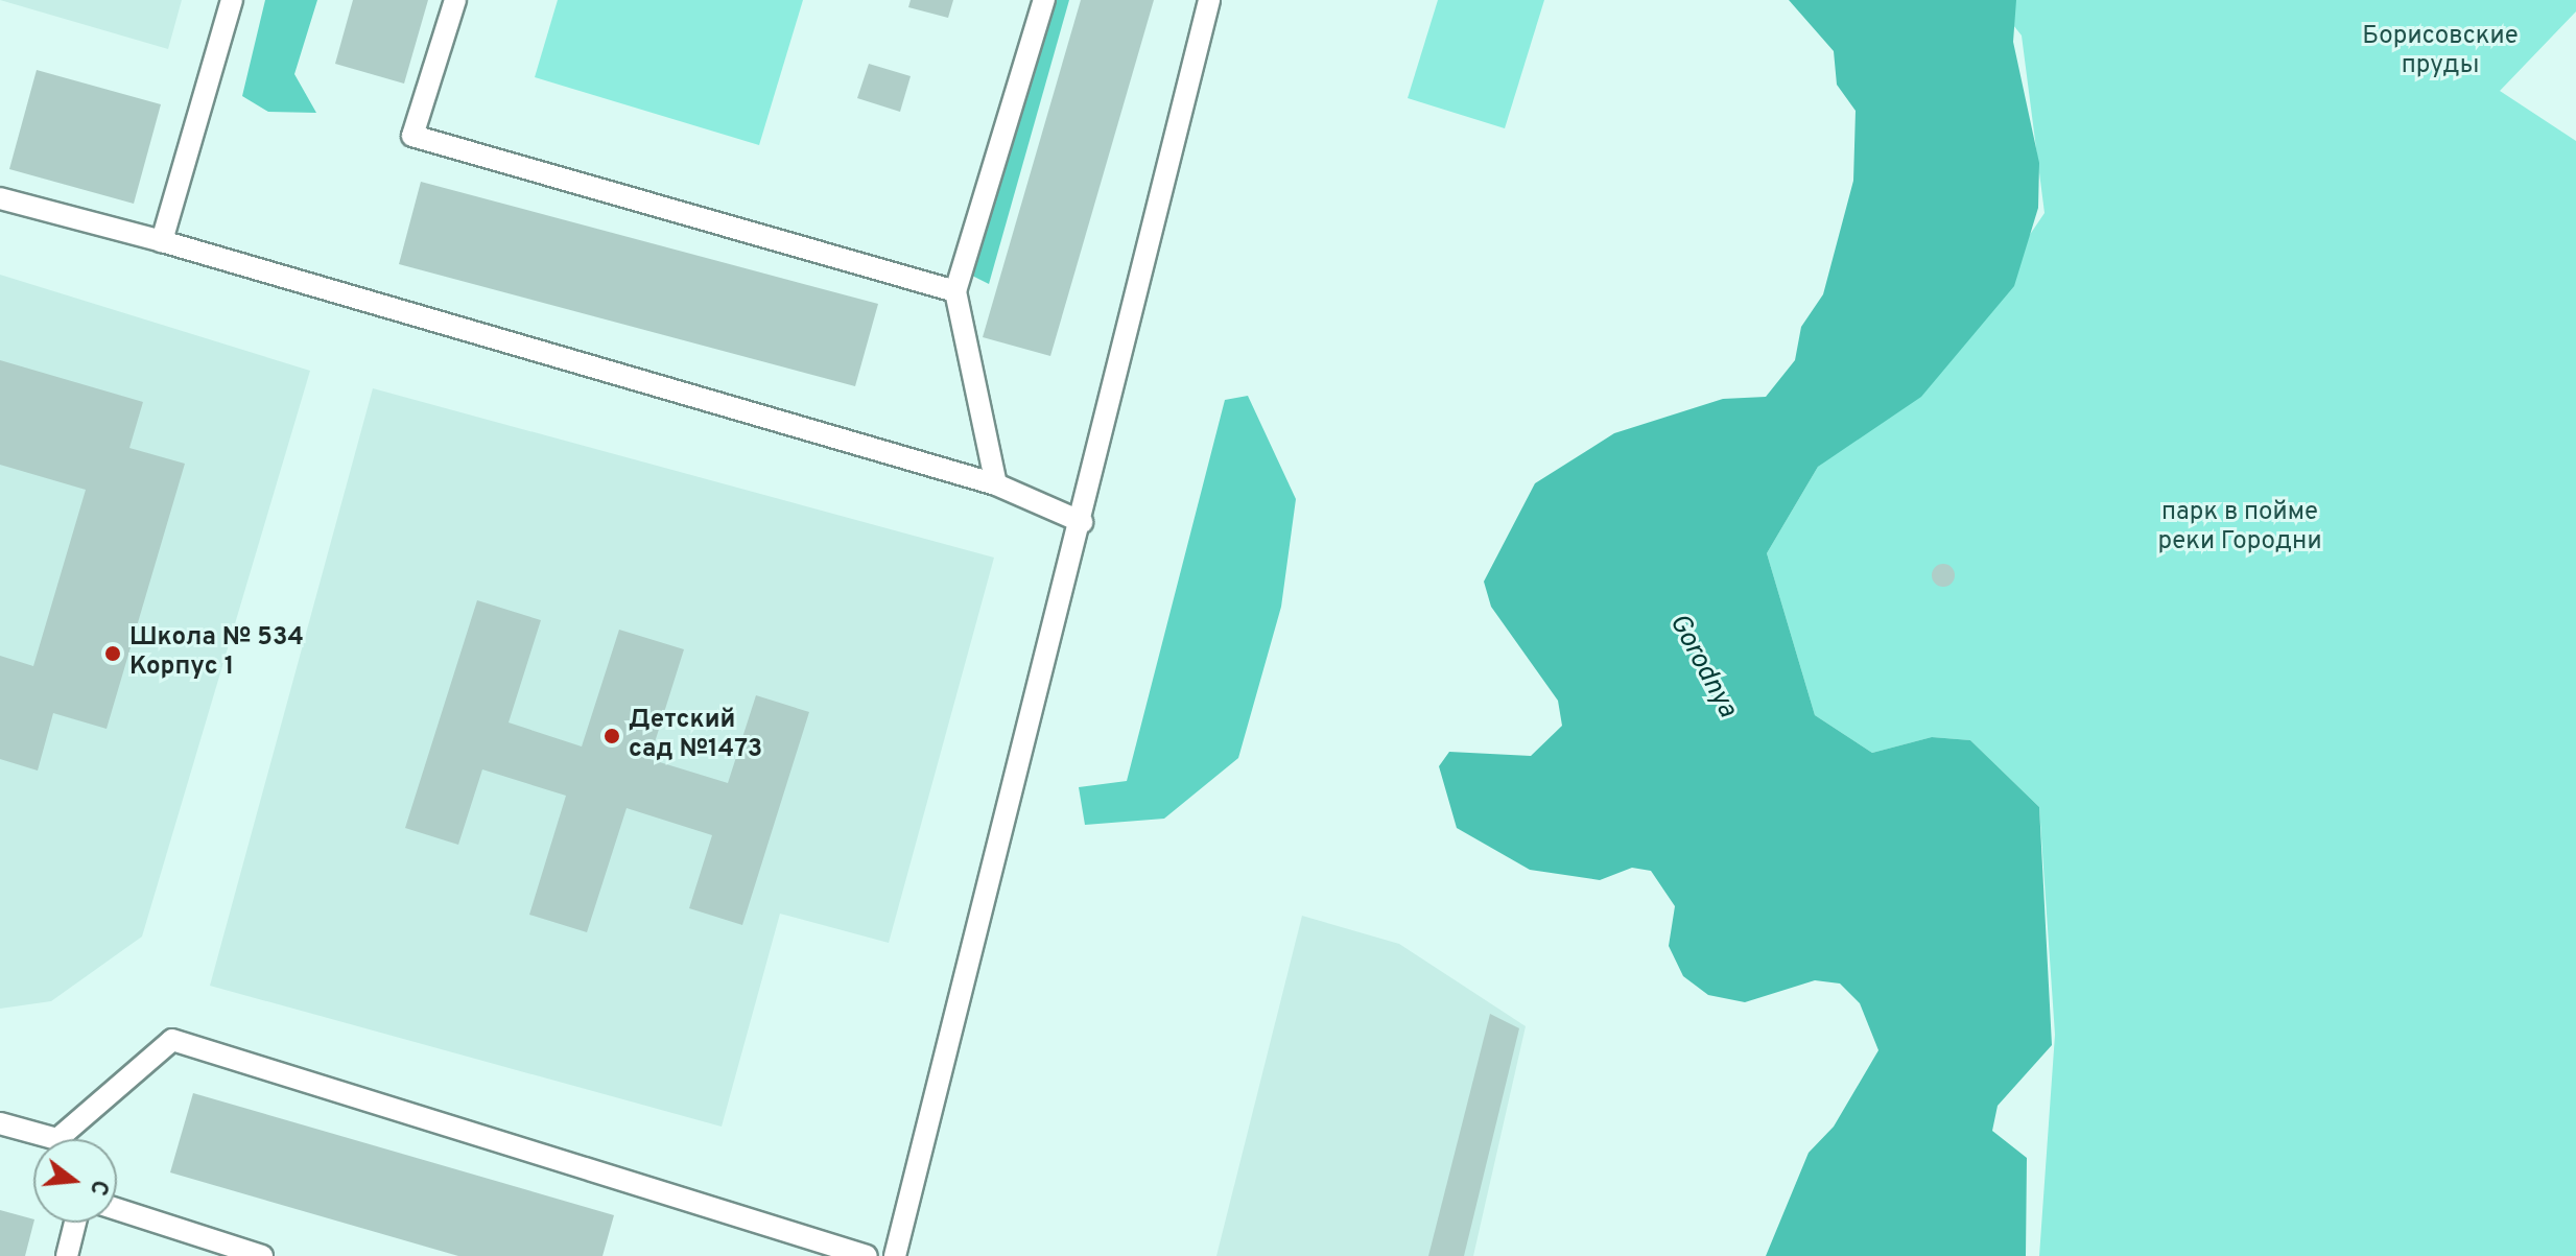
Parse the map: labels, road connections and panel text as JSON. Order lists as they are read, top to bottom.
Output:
{
  "water": ["Gorodnya"],
  "parks": ["Борисовские пруды", "парк в пойме реки Городни"],
  "places": ["Школа № 534 Корпус 1", "Детский сад №1473"],
  "north": "right"
}
